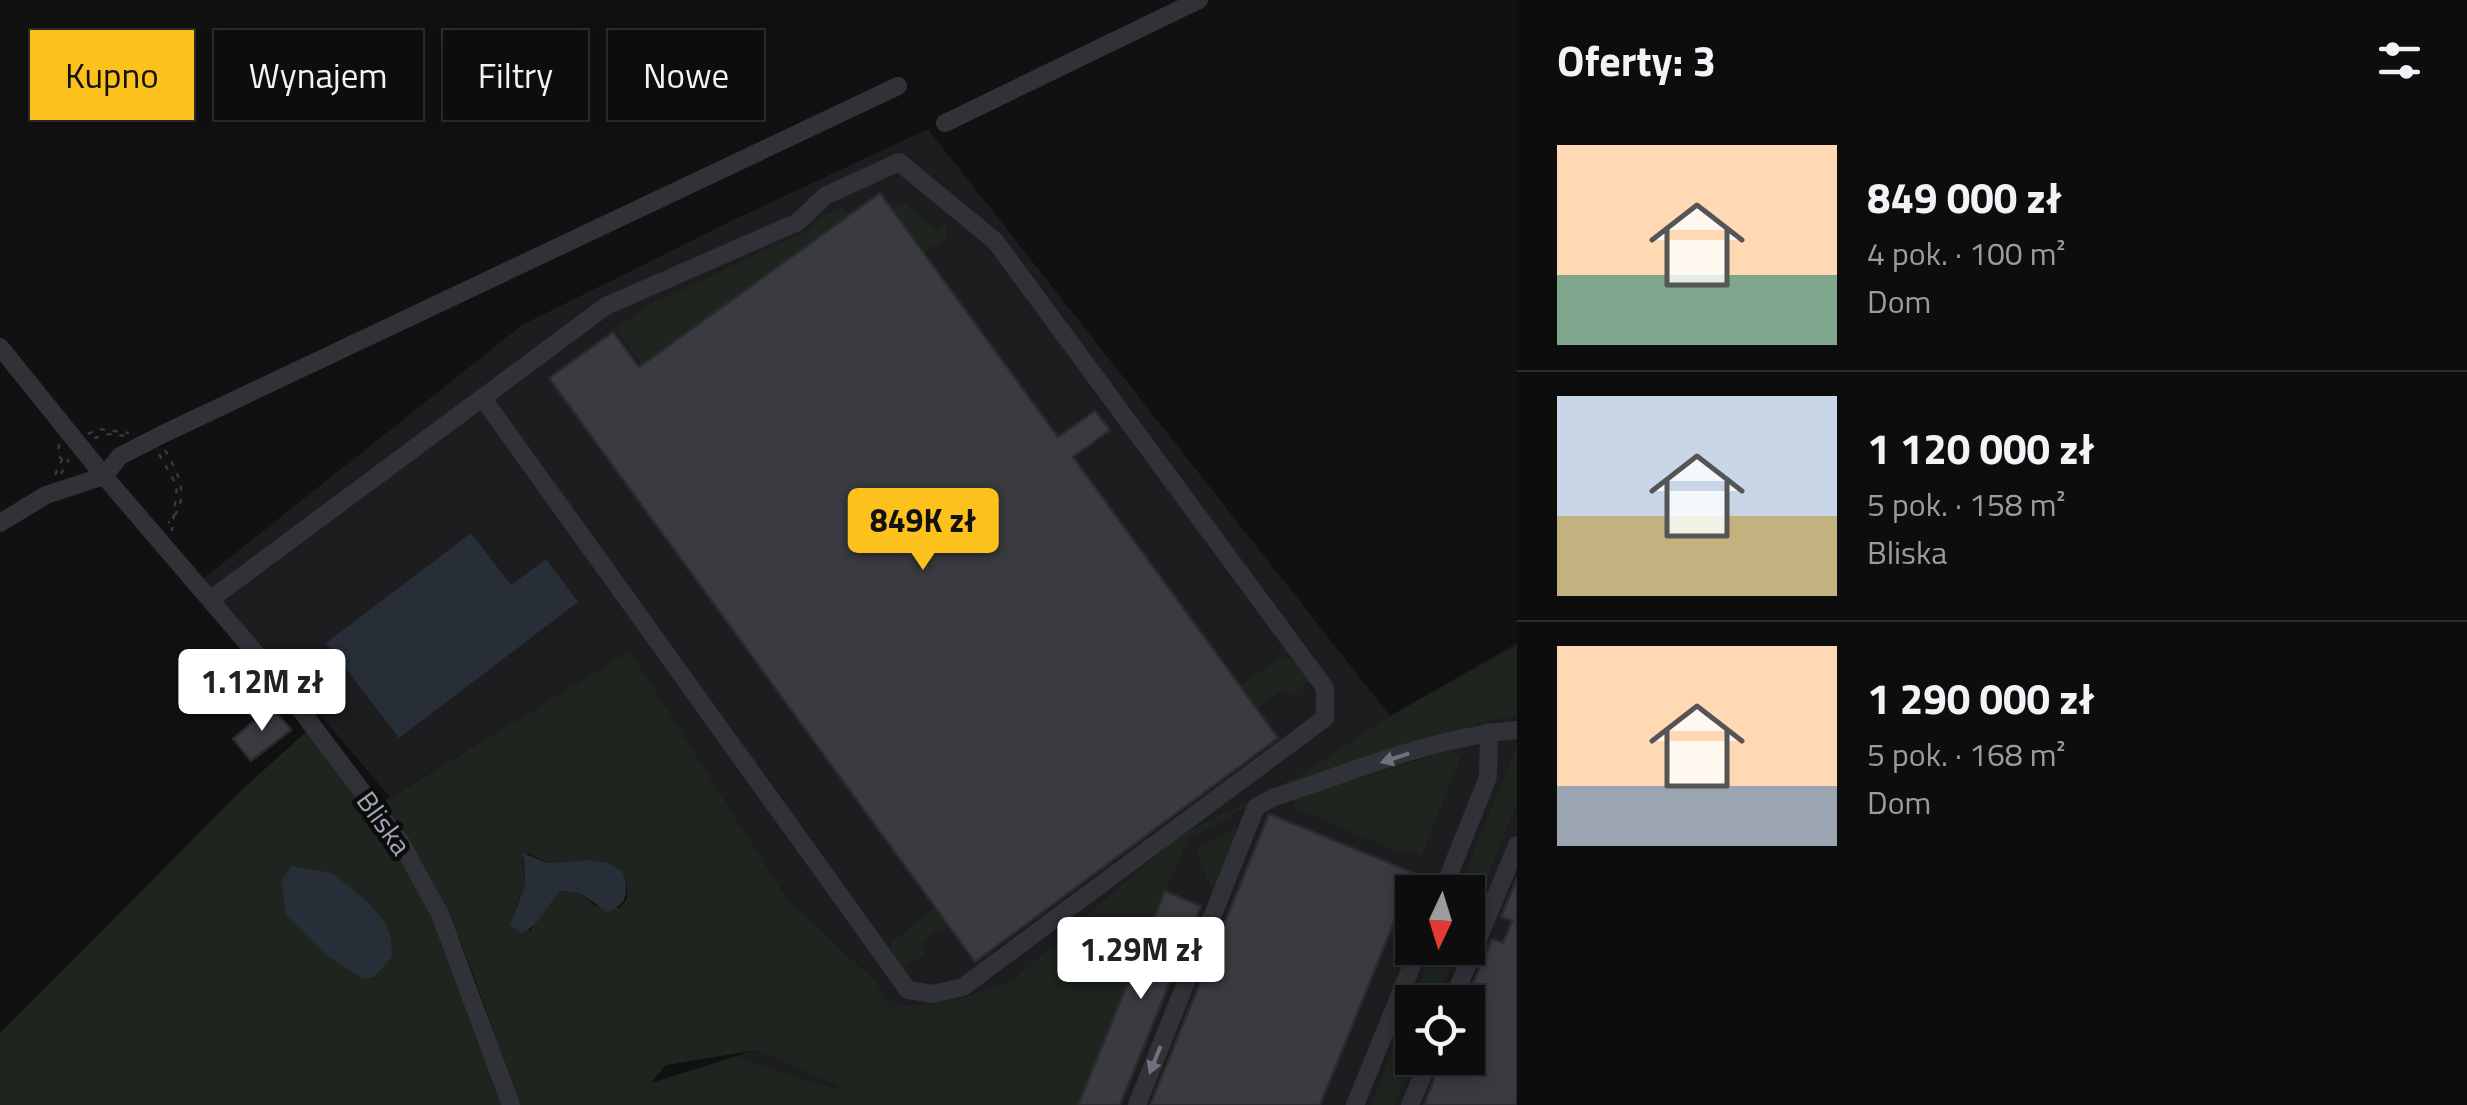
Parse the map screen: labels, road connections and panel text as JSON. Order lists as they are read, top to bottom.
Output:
{
  "streets": {
    "street": ["Bliska"]
  },
  "north": "bottom",
  "page": {
    "heading": "Oferty: 3",
    "chip": [
      "Kupno",
      "Wynajem",
      "Filtry",
      "Nowe"
    ],
    "list": [
      {
        "name": "849 000 zł",
        "note": "4 pok. · 100 m² · Dom"
      },
      {
        "name": "1 120 000 zł",
        "note": "5 pok. · 158 m² · Bliska"
      },
      {
        "name": "1 290 000 zł",
        "note": "5 pok. · 168 m² · Dom"
      }
    ],
    "price": ["849K zł", "1.12M zł", "1.29M zł"]
  }
}
